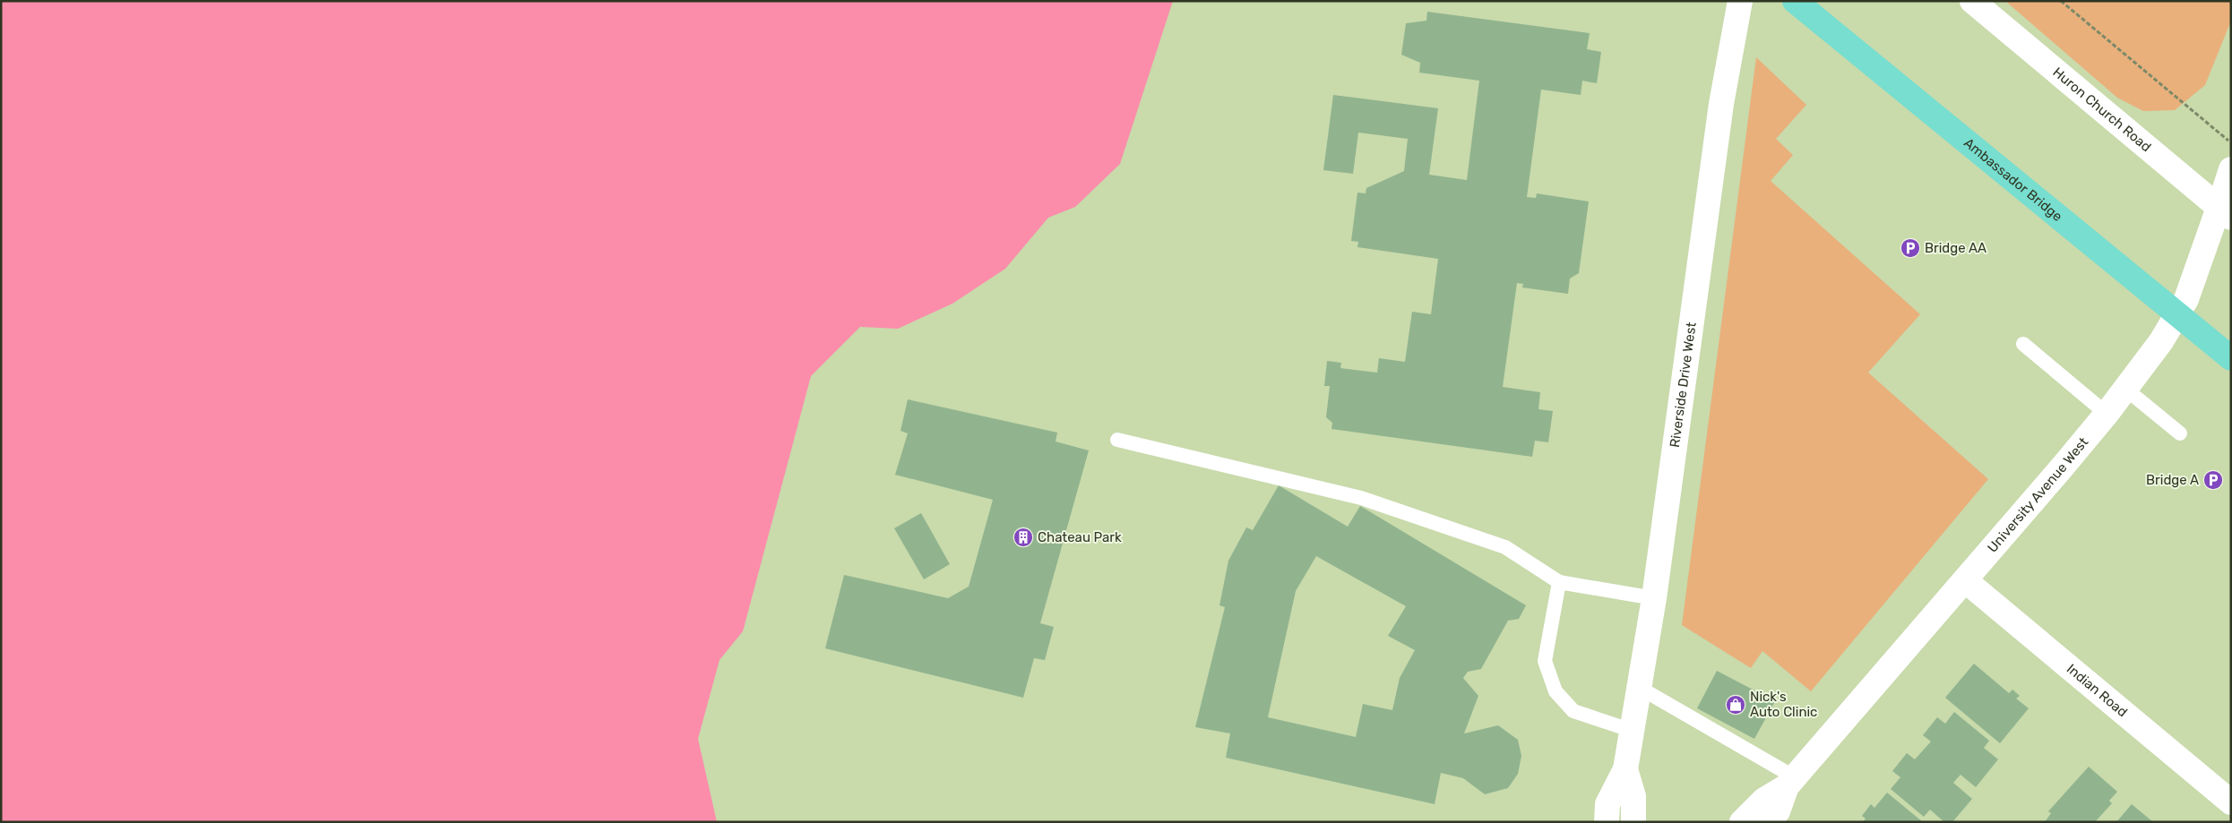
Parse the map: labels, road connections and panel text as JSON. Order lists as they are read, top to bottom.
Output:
{
  "streets": {
    "highway": ["Ambassador Bridge"],
    "street": [
      "Huron Church Road",
      "Riverside Drive West",
      "University Avenue West",
      "Indian Road"
    ]
  },
  "crossings": [
    ["Huron Church Road", "University Avenue West"],
    ["University Avenue West", "Indian Road"]
  ],
  "places": {
    "parking": ["Bridge AA", "Bridge A"],
    "building": ["Chateau Park"],
    "shop": ["Nick's Auto Clinic"]
  }
}
